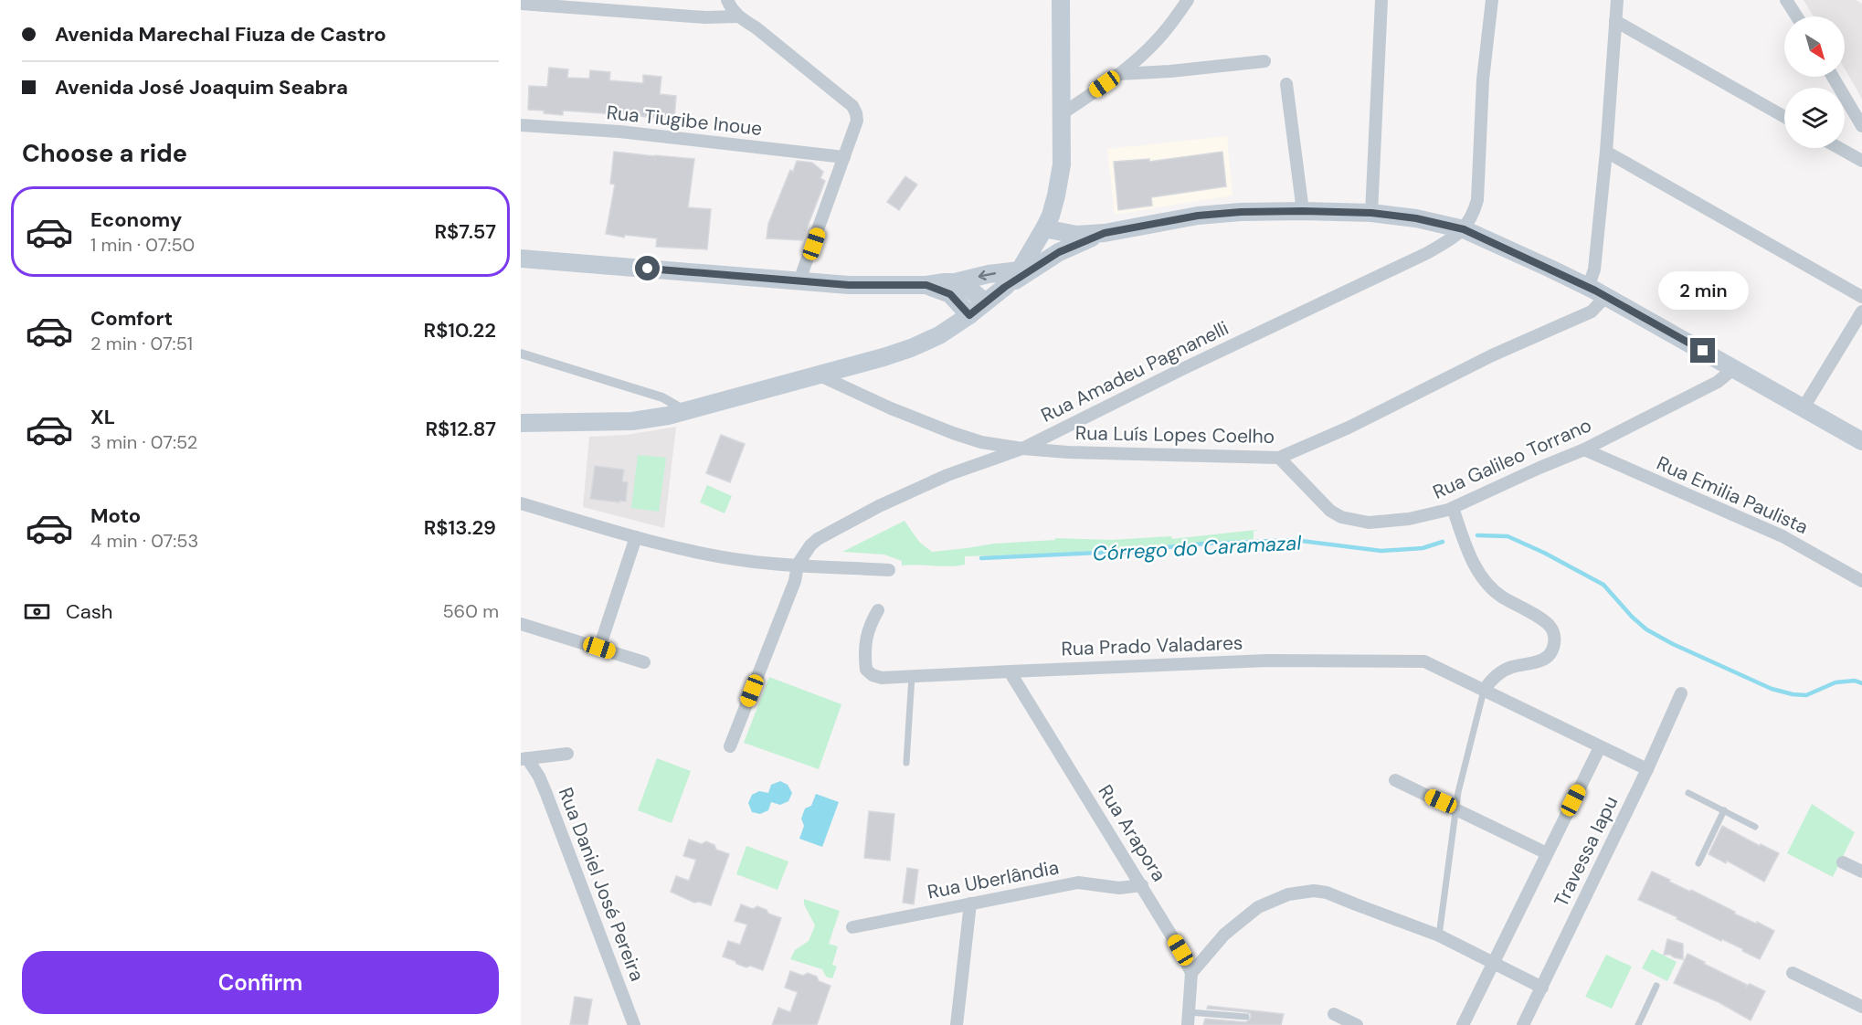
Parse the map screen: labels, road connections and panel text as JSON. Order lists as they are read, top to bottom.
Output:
{
  "streets": {
    "street": [
      "Rua Tiugibe Inoue",
      "Rua Amadeu Pagnanelli",
      "Rua Luís Lopes Coelho",
      "Rua Galileo Torrano",
      "Rua Emilia Paulista",
      "Rua Prado Valadares",
      "Rua Arapora",
      "Travessa Iapu",
      "Rua Uberlândia",
      "Rua Daniel José Pereira"
    ]
  },
  "crossings": [
    ["Rua Amadeu Pagnanelli", "Rua Luís Lopes Coelho"],
    ["Rua Luís Lopes Coelho", "Rua Galileo Torrano"],
    ["Rua Galileo Torrano", "Rua Emilia Paulista"],
    ["Rua Prado Valadares", "Rua Arapora"],
    ["Rua Arapora", "Rua Uberlândia"]
  ],
  "water": ["Córrego do Caramazal"],
  "north": "bottom right",
  "page": {
    "banner": ["Avenida Marechal Fiuza de Castro", "Avenida José Joaquim Seabra"],
    "heading": "Choose a ride",
    "list": [
      {
        "name": "Economy",
        "note": "1 min · 07:50",
        "value": "R$7.57"
      },
      {
        "name": "Comfort",
        "note": "2 min · 07:51",
        "value": "R$10.22"
      },
      {
        "name": "XL",
        "note": "3 min · 07:52",
        "value": "R$12.87"
      },
      {
        "name": "Moto",
        "note": "4 min · 07:53",
        "value": "R$13.29"
      }
    ],
    "bubble": "2 min",
    "pay": ["Cash", "560 m"],
    "buttons": "Confirm"
  }
}
